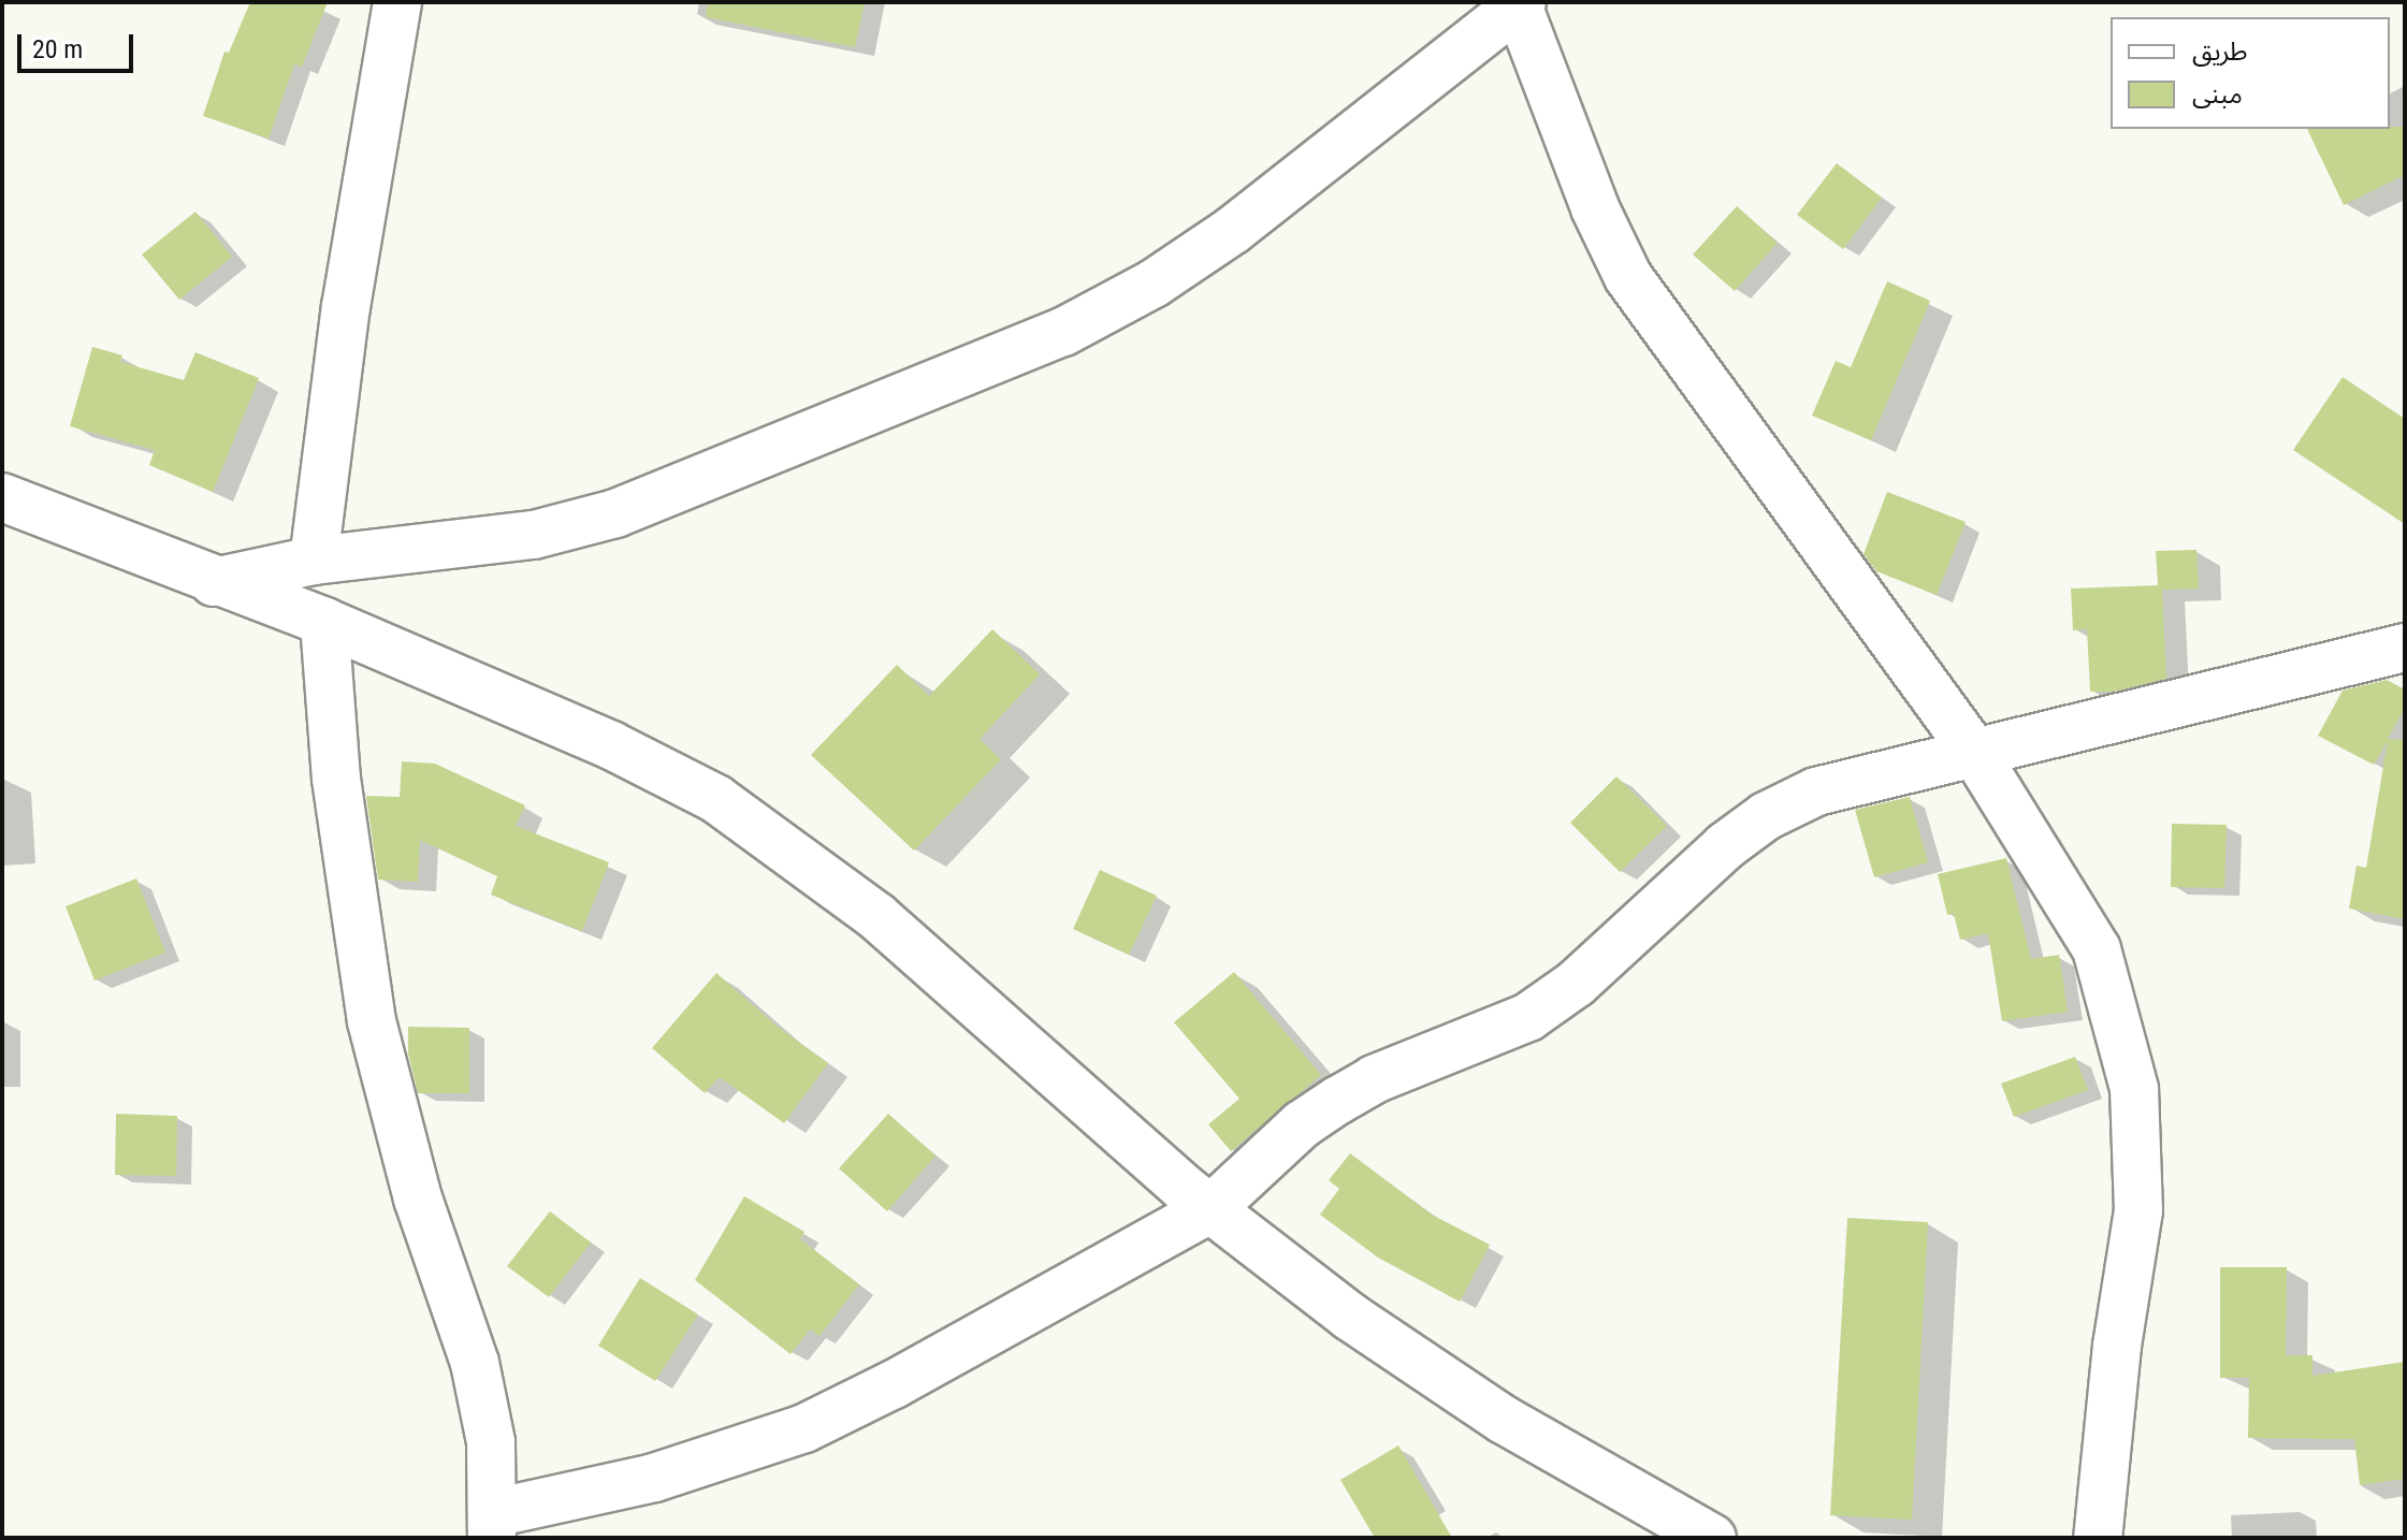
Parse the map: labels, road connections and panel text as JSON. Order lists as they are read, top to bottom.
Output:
{
  "legend": ["طريق", "مبنى"],
  "scale_bar": "20 m"
}
